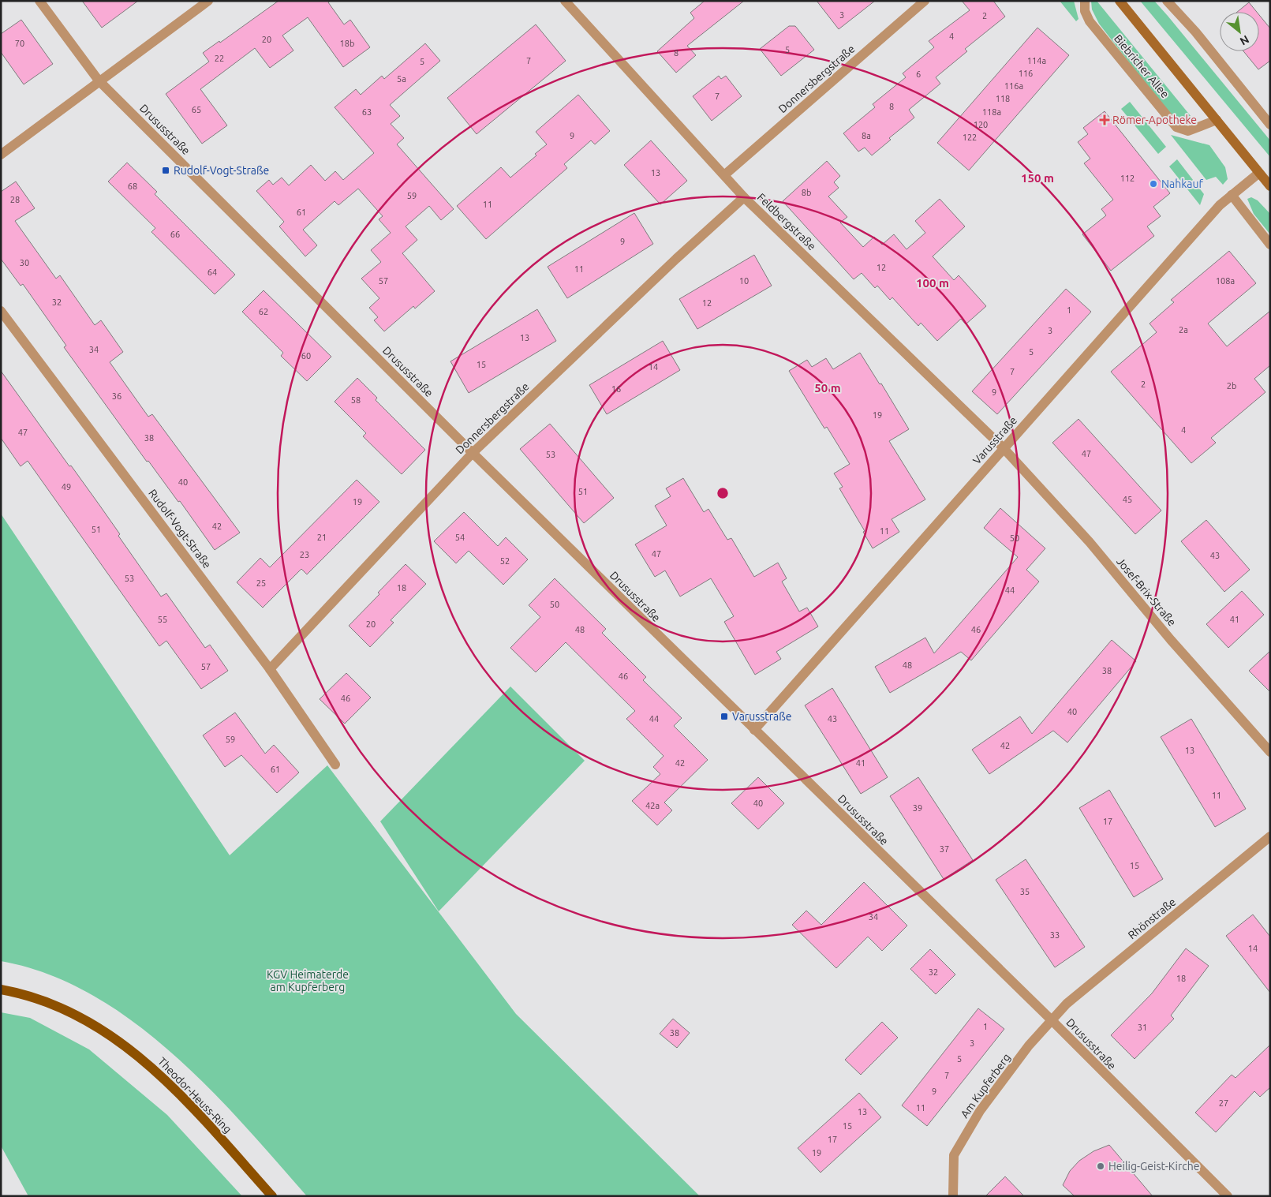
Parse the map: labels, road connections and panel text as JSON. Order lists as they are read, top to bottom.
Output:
{
  "streets": {
    "main road": ["Theodor-Heuss-Ring"],
    "street": [
      "Biebricher Allee",
      "Donnersbergstraße",
      "Drususstraße",
      "Feldbergstraße",
      "Varusstraße",
      "Rudolf-Vogt-Straße",
      "Josef-Brix-Straße",
      "Rhönstraße",
      "Am Kupferberg"
    ]
  },
  "crossings": [
    ["Donnersbergstraße", "Drususstraße"],
    ["Donnersbergstraße", "Feldbergstraße"],
    ["Donnersbergstraße", "Rudolf-Vogt-Straße"],
    ["Drususstraße", "Varusstraße"],
    ["Drususstraße", "Rhönstraße"],
    ["Drususstraße", "Am Kupferberg"],
    ["Feldbergstraße", "Varusstraße"],
    ["Feldbergstraße", "Josef-Brix-Straße"],
    ["Varusstraße", "Josef-Brix-Straße"],
    ["Rhönstraße", "Am Kupferberg"]
  ],
  "parks": ["KGV Heimaterde am Kupferberg"],
  "places": {
    "health": ["Römer-Apotheke"],
    "transit": ["Rudolf-Vogt-Straße", "Varusstraße"],
    "other": ["Nahkauf", "Heilig-Geist-Kirche"]
  },
  "house_numbers": [
    "3",
    "2",
    "4",
    "20",
    "70",
    "18b",
    "5",
    "8",
    "22",
    "7",
    "114a",
    "5",
    "116",
    "6",
    "5a",
    "116a",
    "7",
    "118",
    "8",
    "65",
    "63",
    "118a",
    "120",
    "9",
    "8a",
    "122",
    "13",
    "112",
    "68",
    "8b",
    "59",
    "28",
    "11",
    "61",
    "66",
    "9",
    "30",
    "12",
    "11",
    "64",
    "57",
    "10",
    "108a",
    "32",
    "12",
    "1",
    "62",
    "2a",
    "3",
    "13",
    "34",
    "5",
    "60",
    "15",
    "14",
    "7",
    "2",
    "2b",
    "16",
    "9",
    "36",
    "58",
    "19",
    "4",
    "47",
    "38",
    "47",
    "53",
    "40",
    "49",
    "51",
    "45",
    "19",
    "42",
    "51",
    "11",
    "21",
    "54",
    "50",
    "47",
    "23",
    "43",
    "52",
    "53",
    "25",
    "18",
    "44",
    "50",
    "55",
    "41",
    "20",
    "48",
    "46",
    "48",
    "57",
    "38",
    "46",
    "46",
    "40",
    "44",
    "43",
    "59",
    "42",
    "13",
    "42",
    "41",
    "61",
    "11",
    "40",
    "42a",
    "39",
    "17",
    "37",
    "15",
    "35",
    "34",
    "33",
    "14",
    "32",
    "18",
    "1",
    "31",
    "38",
    "3",
    "5",
    "7",
    "9",
    "27",
    "11",
    "13",
    "15",
    "17",
    "19"
  ],
  "north": "bottom right",
  "rings": ["150 m", "100 m", "50 m"]
}
